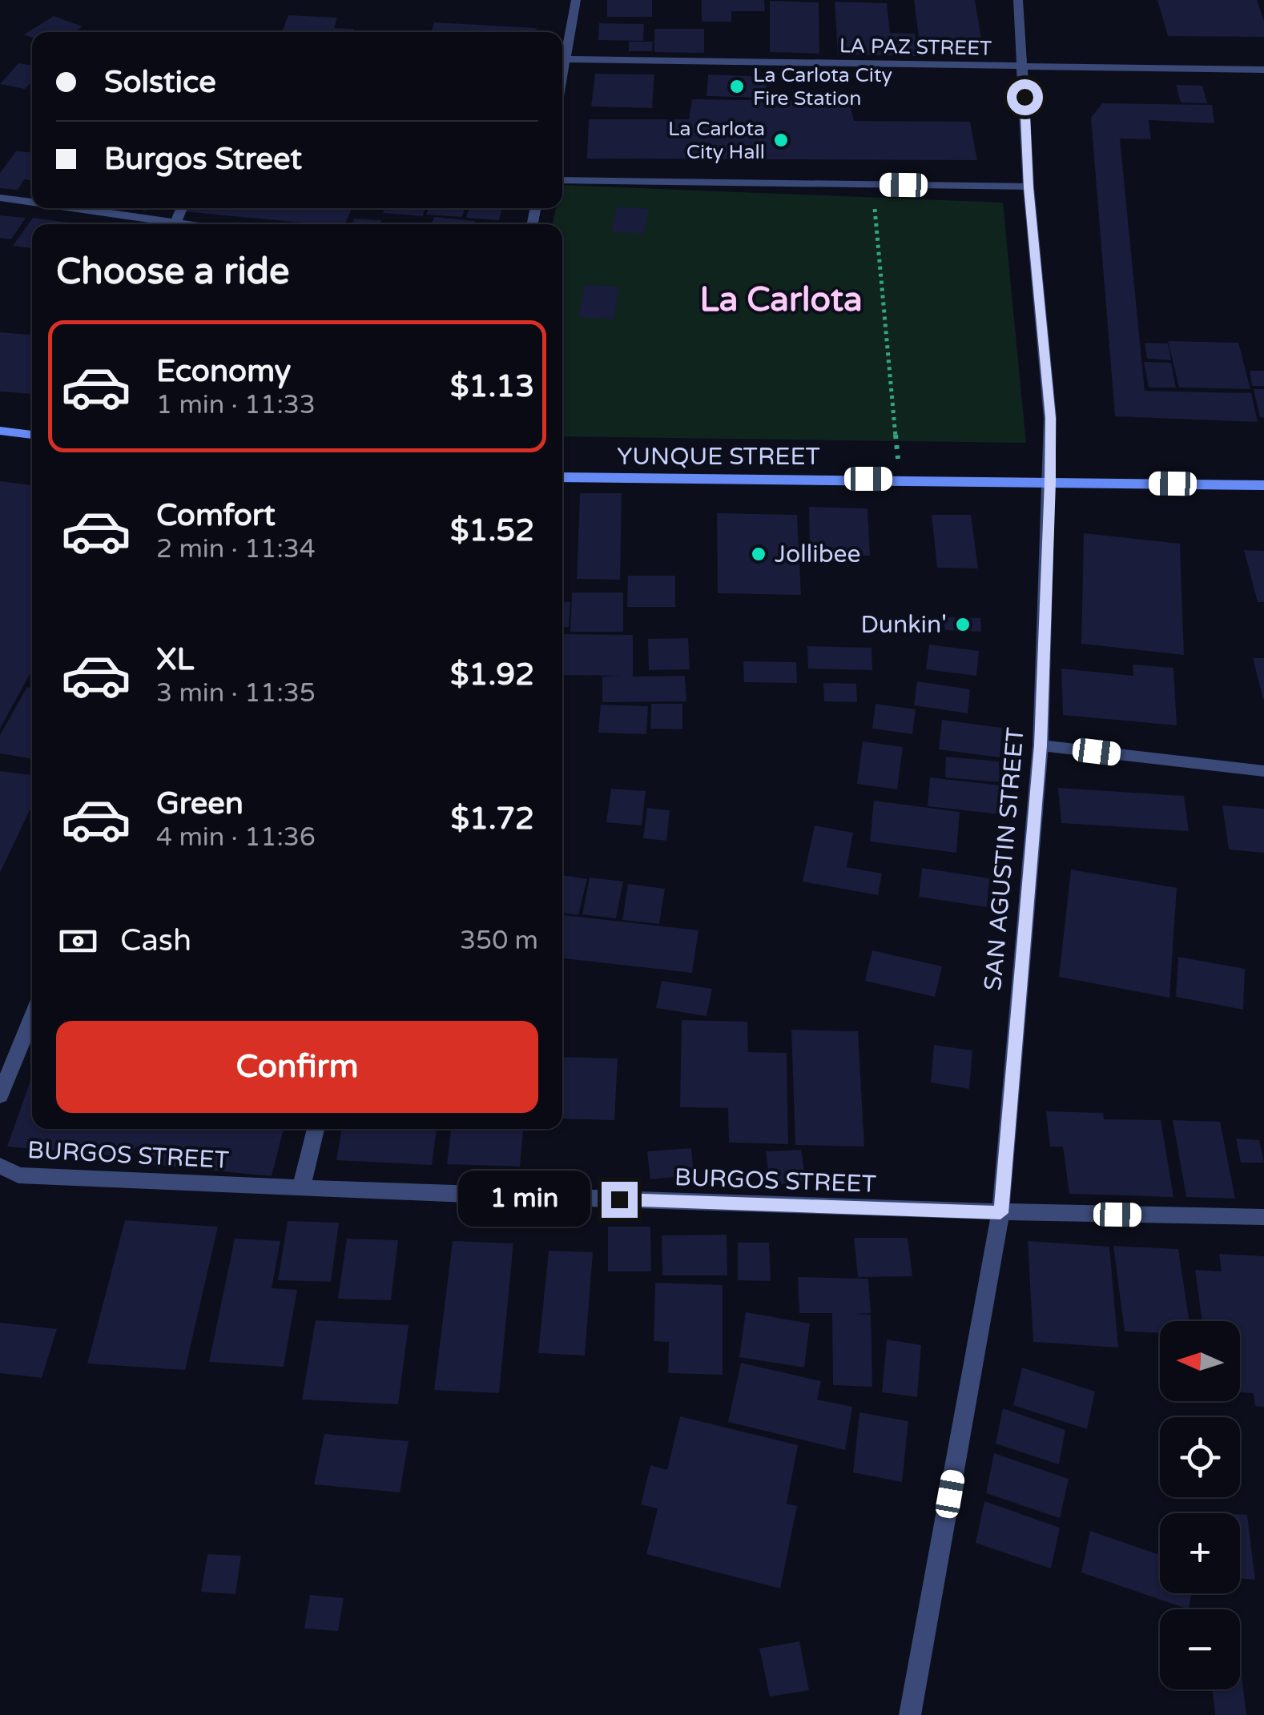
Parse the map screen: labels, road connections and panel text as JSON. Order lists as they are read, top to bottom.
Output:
{
  "streets": {
    "main road": ["YUNQUE STREET"],
    "street": ["LA PAZ STREET", "SAN AGUSTIN STREET", "BURGOS STREET"]
  },
  "crossings": [
    ["LA PAZ STREET", "SAN AGUSTIN STREET"],
    ["YUNQUE STREET", "SAN AGUSTIN STREET"],
    ["SAN AGUSTIN STREET", "BURGOS STREET"]
  ],
  "districts": ["La Carlota"],
  "places": [
    "La Carlota City Fire Station",
    "La Carlota City Hall",
    "Jollibee",
    "Dunkin'"
  ],
  "north": "left",
  "page": {
    "banner": ["Solstice", "Burgos Street"],
    "heading": "Choose a ride",
    "list": [
      {
        "name": "Economy",
        "note": "1 min · 11:33",
        "value": "$1.13"
      },
      {
        "name": "Comfort",
        "note": "2 min · 11:34",
        "value": "$1.52"
      },
      {
        "name": "XL",
        "note": "3 min · 11:35",
        "value": "$1.92"
      },
      {
        "name": "Green",
        "note": "4 min · 11:36",
        "value": "$1.72"
      }
    ],
    "pay": ["Cash", "350 m"],
    "buttons": "Confirm",
    "bubble": "1 min",
    "map_buttons": ["+", "−"]
  }
}
